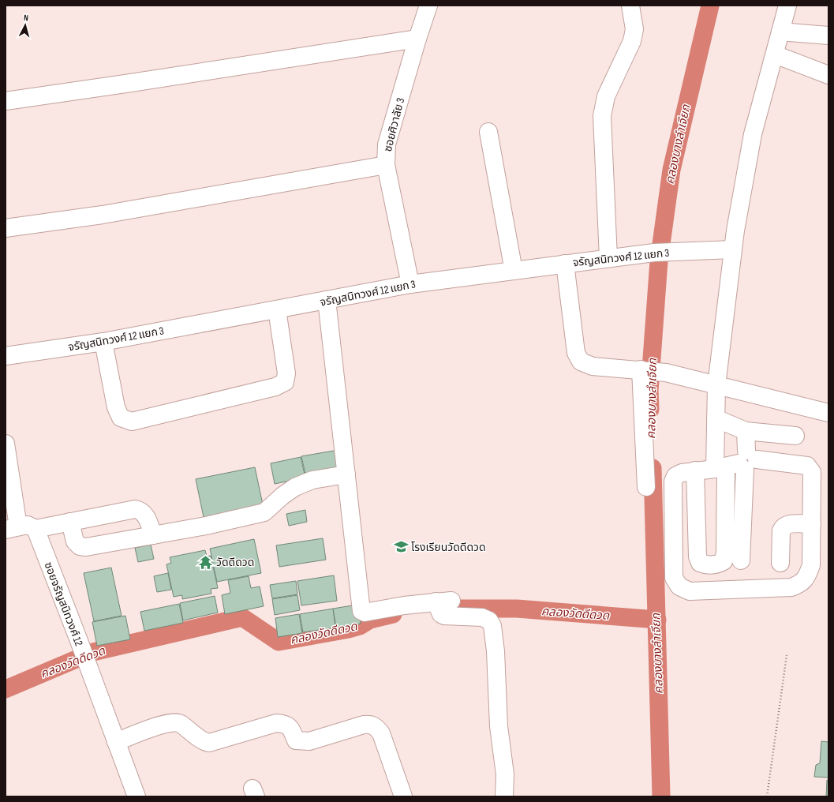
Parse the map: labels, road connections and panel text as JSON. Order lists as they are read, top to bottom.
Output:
{
  "streets": {
    "street": ["ซอยศิวาลัย 3", "จรัญสนิทวงศ์ 12 แยก 3", "ซอยจรัญสนิทวงศ์ 12"]
  },
  "crossings": [
    ["ซอยศิวาลัย 3", "จรัญสนิทวงศ์ 12 แยก 3"]
  ],
  "water": ["คลองบางลำเจียก", "คลองวัดดีดวด"],
  "places": {
    "school or university": ["โรงเรียนวัดดีดวด"],
    "temple": ["วัดดีดวด"]
  },
  "north": "top"
}
